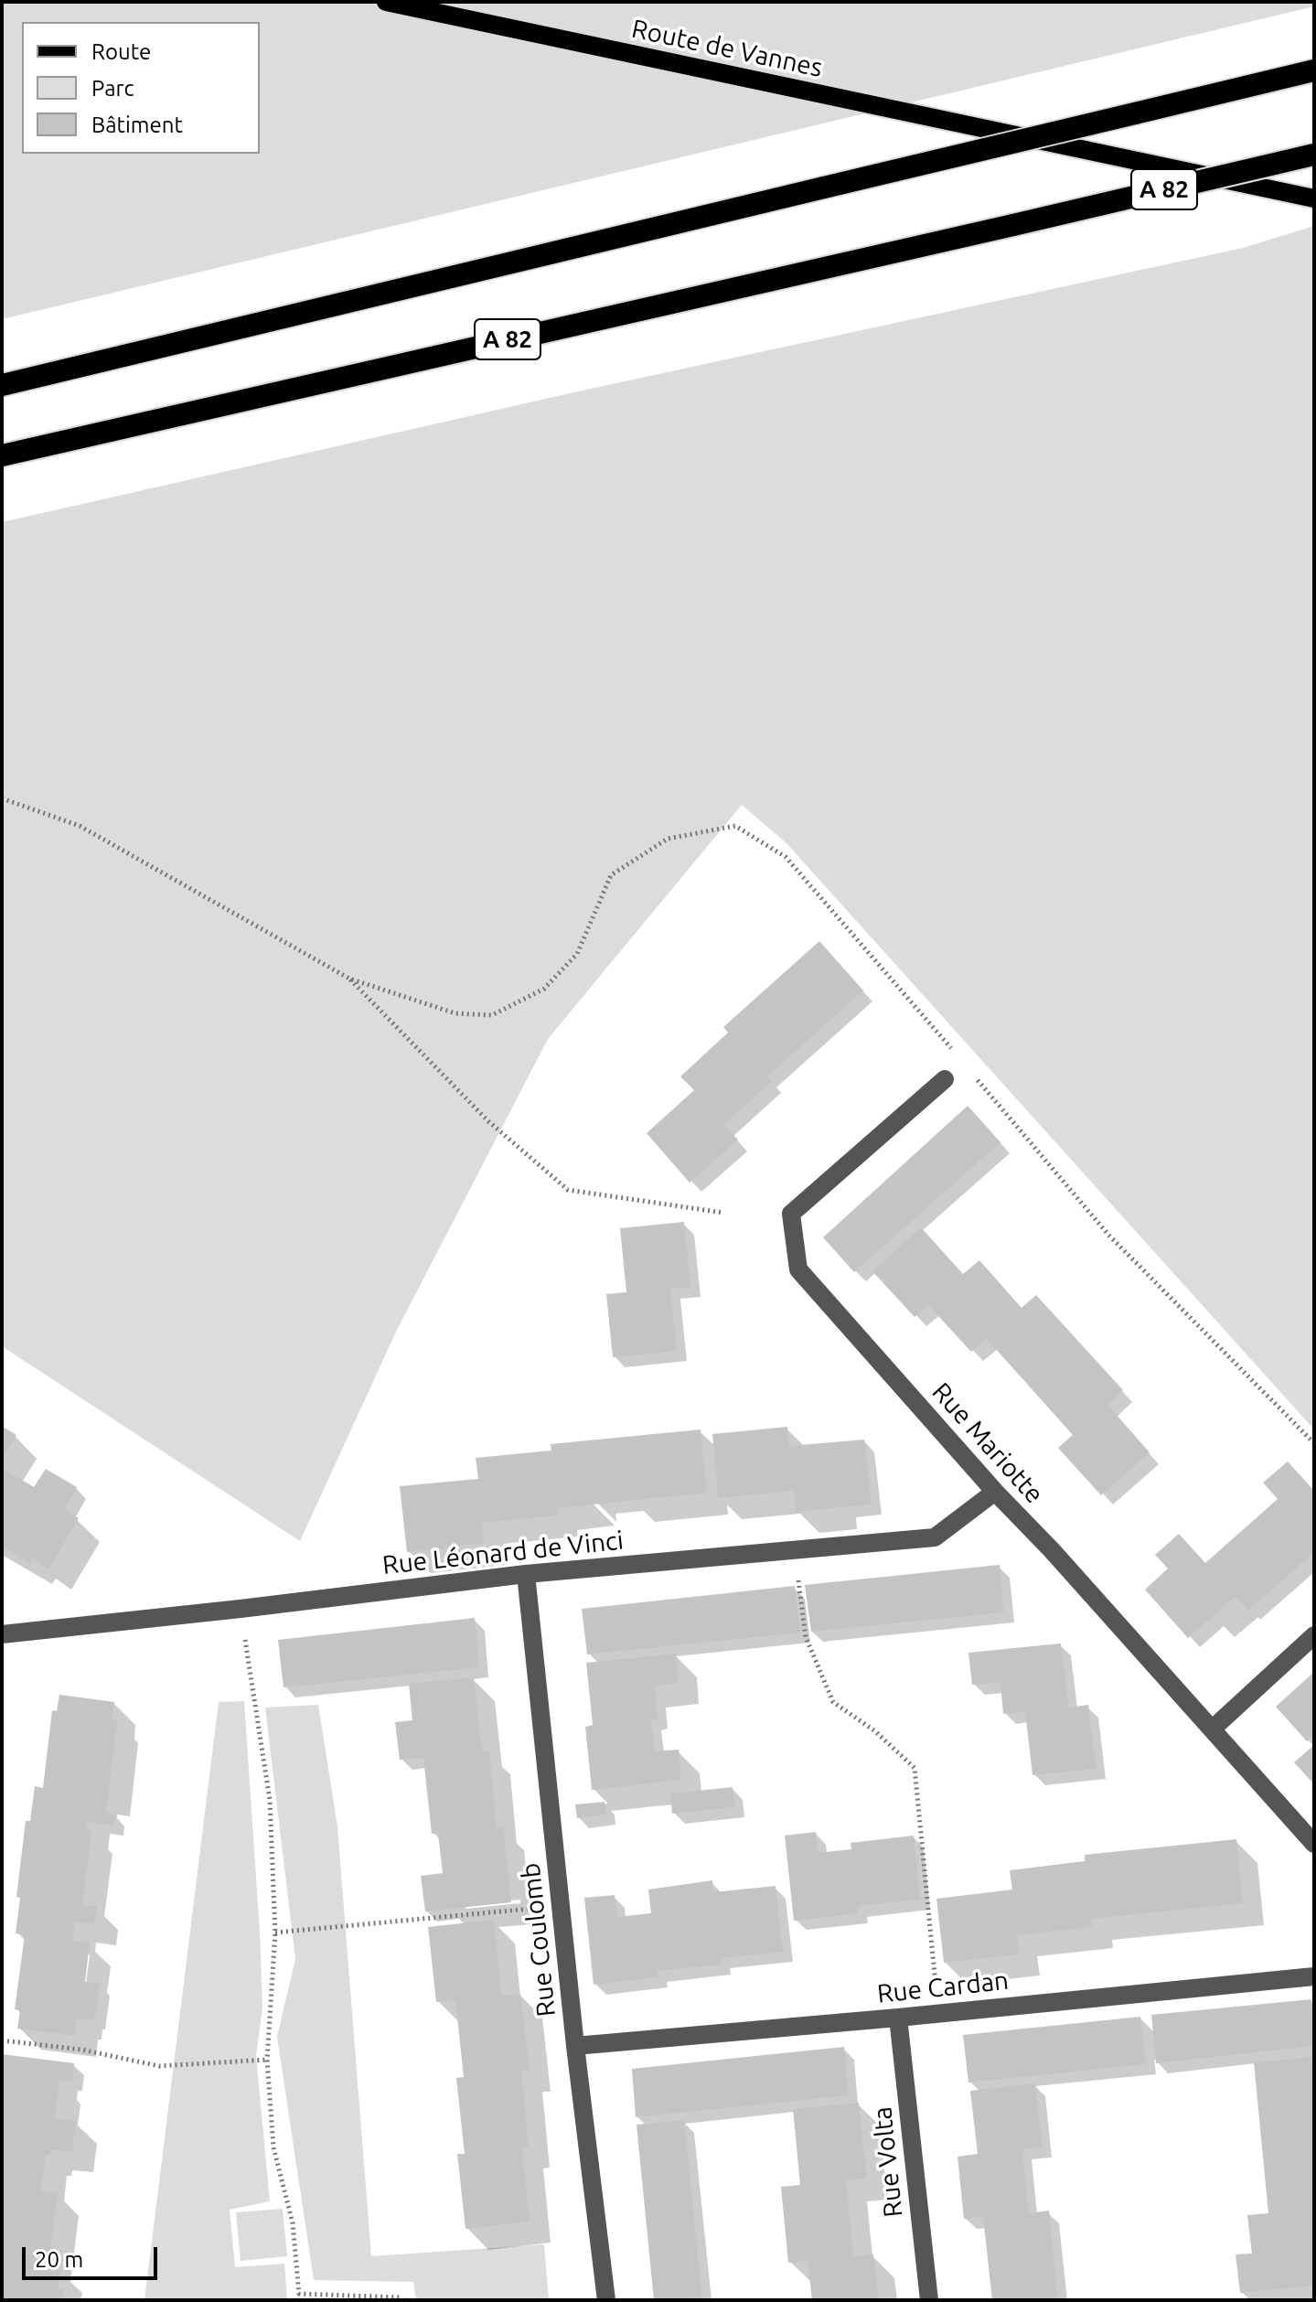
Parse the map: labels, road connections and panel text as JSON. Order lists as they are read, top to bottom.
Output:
{
  "streets": {
    "highway": ["A 82"],
    "main road": ["Route de Vannes"],
    "street": [
      "Rue Mariotte",
      "Rue Léonard de Vinci",
      "Rue Coulomb",
      "Rue Cardan",
      "Rue Volta"
    ]
  },
  "crossings": [
    ["Rue Mariotte", "Rue Léonard de Vinci"],
    ["Rue Léonard de Vinci", "Rue Coulomb"],
    ["Rue Coulomb", "Rue Cardan"],
    ["Rue Cardan", "Rue Volta"]
  ],
  "legend": ["Route", "Parc", "Bâtiment"],
  "scale_bar": "20 m"
}
